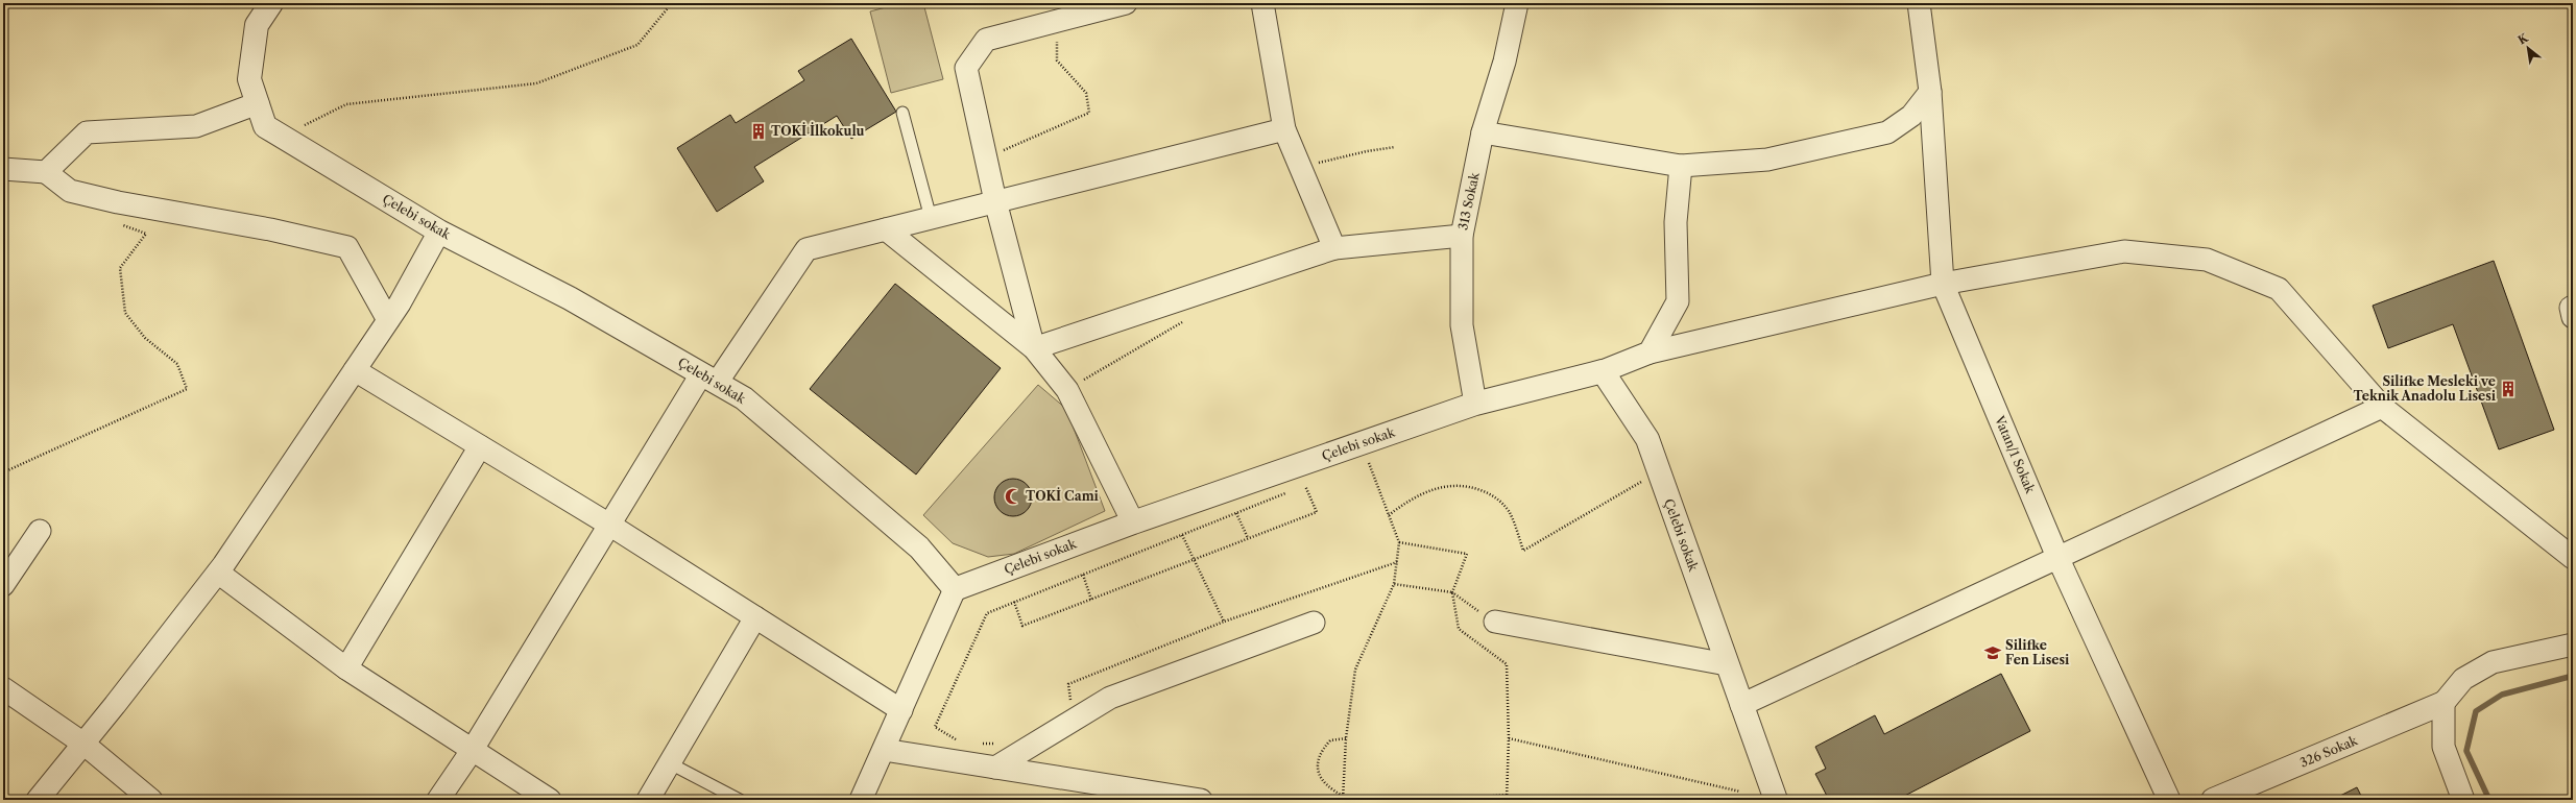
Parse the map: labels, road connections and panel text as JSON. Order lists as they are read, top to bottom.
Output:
{
  "streets": {
    "street": [
      "313 Sokak",
      "Çelebi sokak",
      "Vatan/1 Sokak",
      "326 Sokak"
    ]
  },
  "crossings": [
    ["313 Sokak", "Çelebi sokak"]
  ],
  "places": {
    "building": ["TOKİ İlkokulu", "Silifke Mesleki ve Teknik Anadolu Lisesi"],
    "mosque": ["TOKİ Cami"],
    "school or university": ["Silifke Fen Lisesi"]
  },
  "north": "top left"
}
